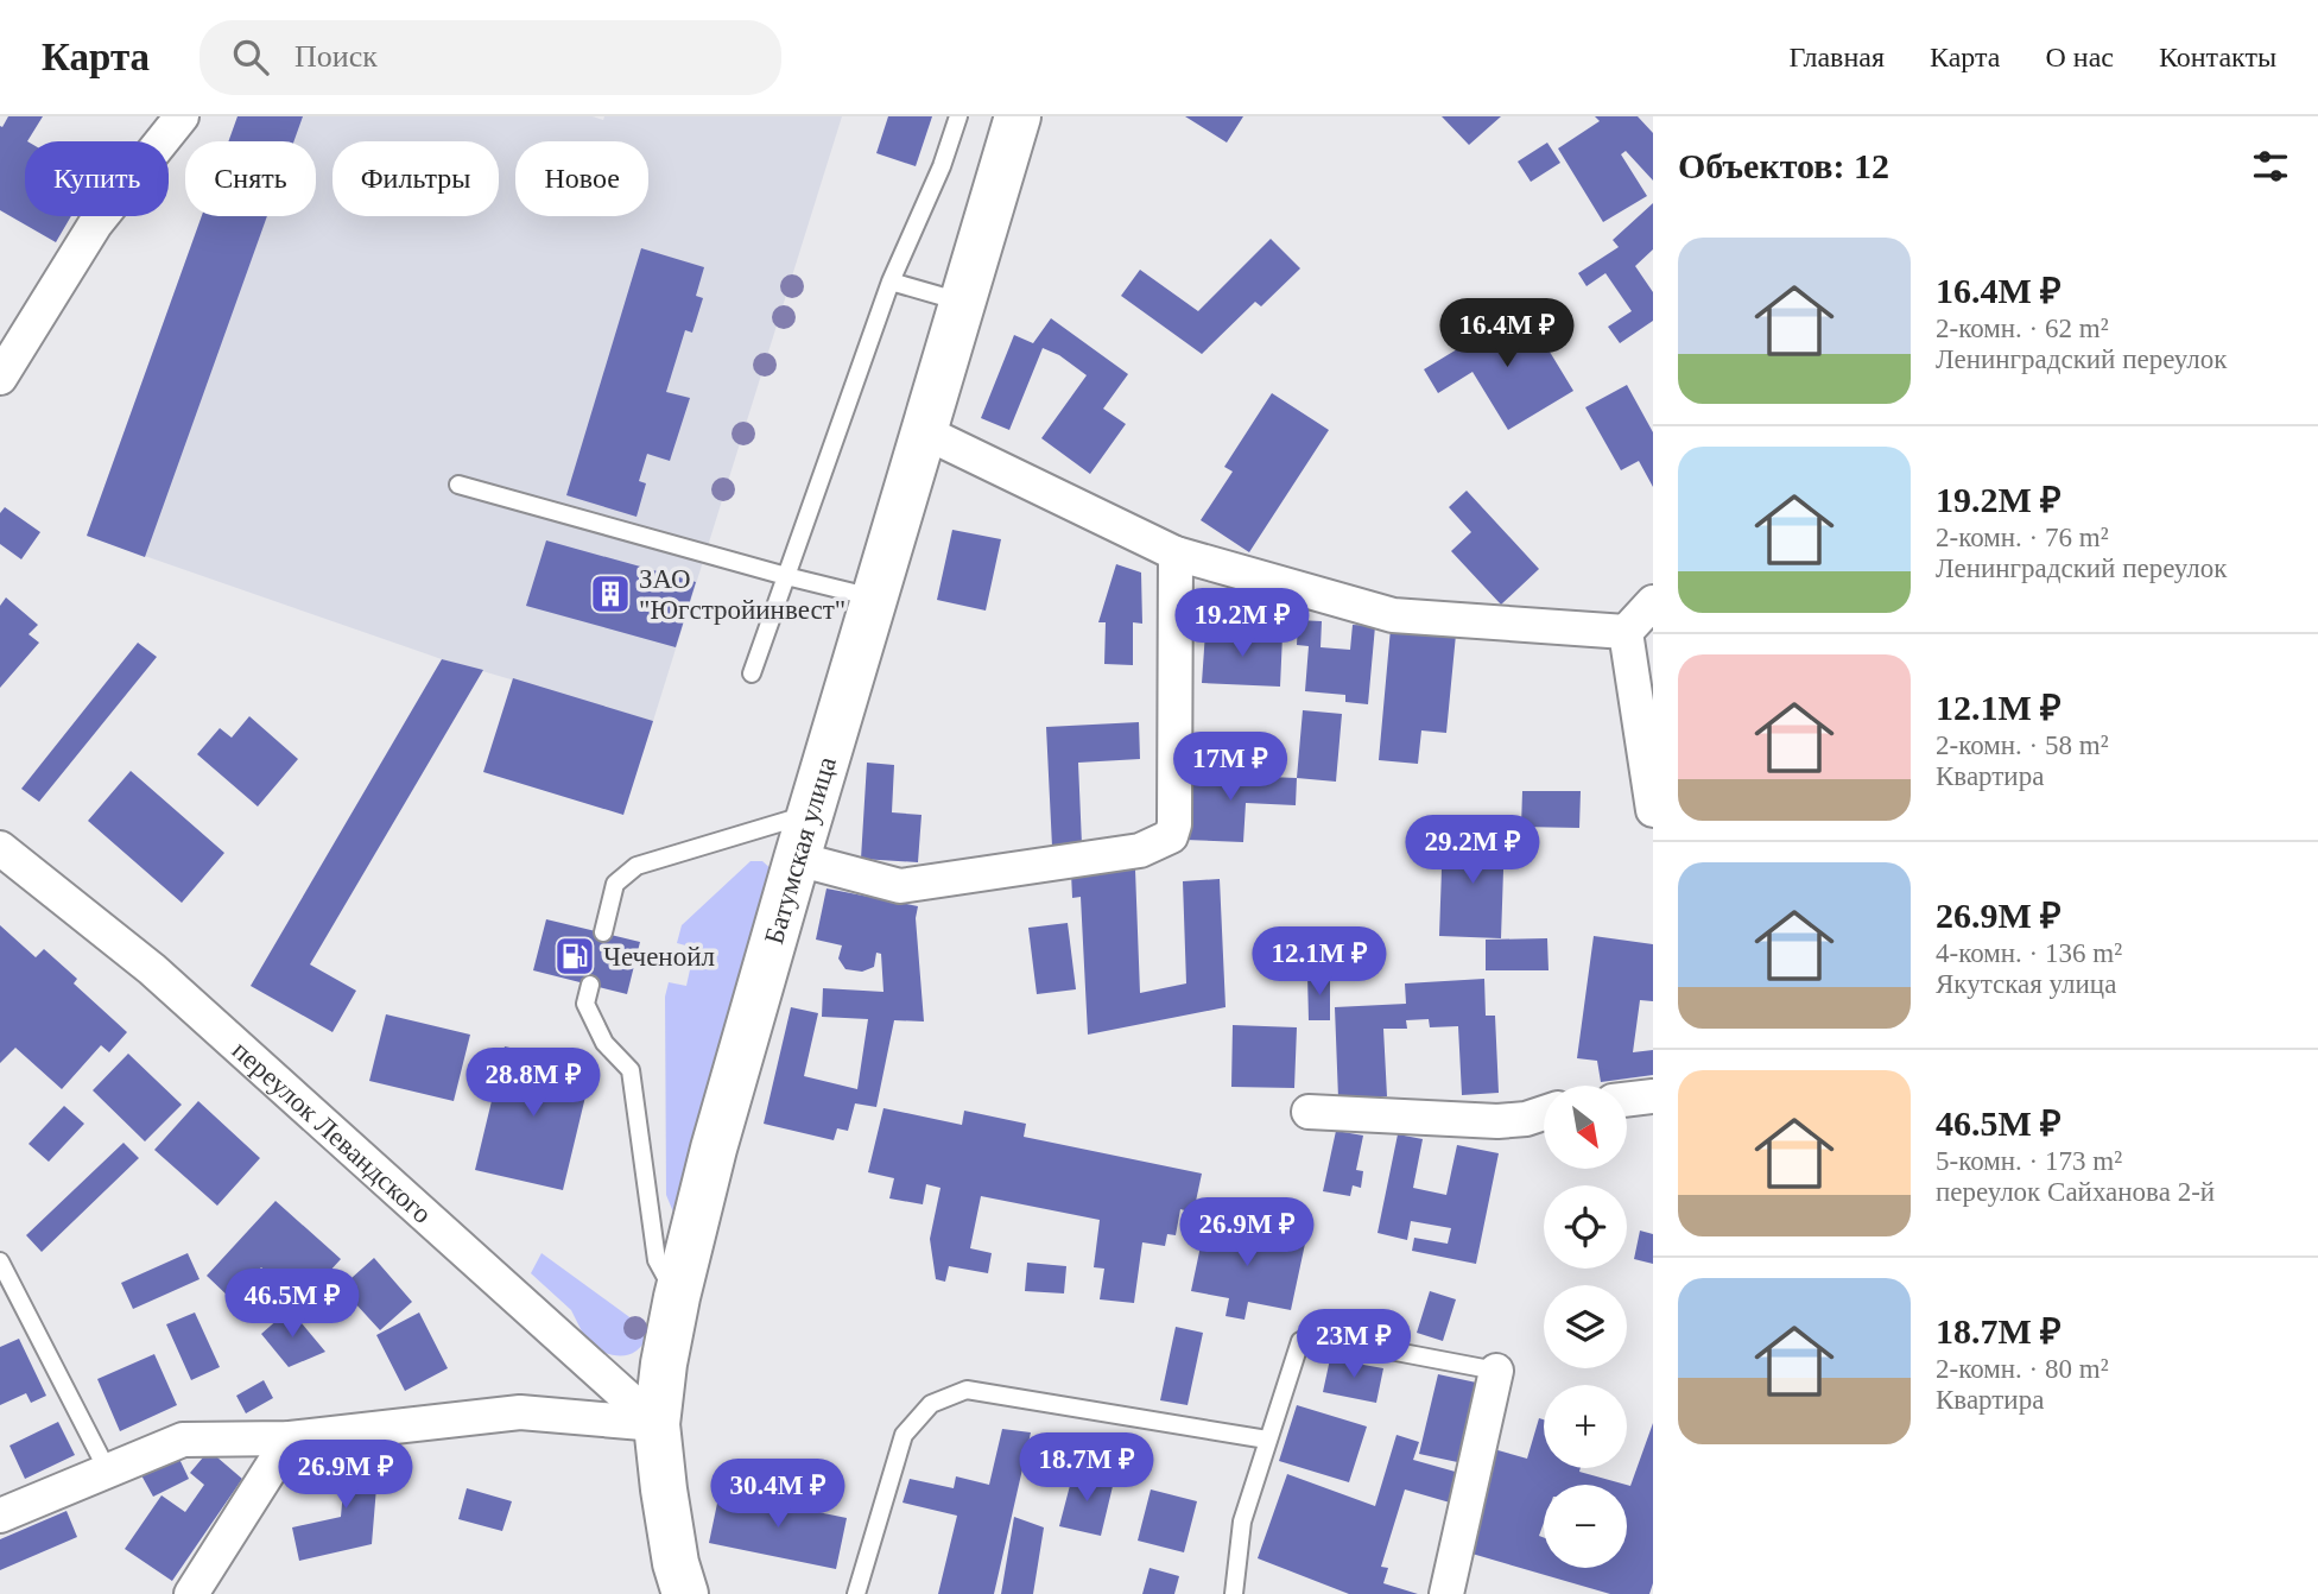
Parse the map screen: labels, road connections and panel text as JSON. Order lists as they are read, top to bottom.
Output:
{
  "streets": {
    "main road": ["Батумская улица"],
    "street": ["переулок Левандского"]
  },
  "crossings": [
    ["Батумская улица", "переулок Левандского"]
  ],
  "places": {
    "building": ["ЗАО \"Югстройинвест\""],
    "fuel station": ["Чеченойл"]
  },
  "north": "bottom right",
  "page": {
    "header": "Карта",
    "search": "Поиск",
    "nav": [
      "Главная",
      "Карта",
      "О нас",
      "Контакты"
    ],
    "heading": "Объектов: 12",
    "chip": [
      "Купить",
      "Снять",
      "Фильтры",
      "Новое"
    ],
    "list": [
      {
        "name": "16.4M ₽",
        "note": "2-комн. · 62 m² · Ленинградский переулок"
      },
      {
        "name": "19.2M ₽",
        "note": "2-комн. · 76 m² · Ленинградский переулок"
      },
      {
        "name": "12.1M ₽",
        "note": "2-комн. · 58 m² · Квартира"
      },
      {
        "name": "26.9M ₽",
        "note": "4-комн. · 136 m² · Якутская улица"
      },
      {
        "name": "46.5M ₽",
        "note": "5-комн. · 173 m² · переулок Сайханова 2-й"
      },
      {
        "name": "18.7M ₽",
        "note": "2-комн. · 80 m² · Квартира"
      }
    ],
    "price": [
      "16.4M ₽",
      "19.2M ₽",
      "17M ₽",
      "29.2M ₽",
      "12.1M ₽",
      "28.8M ₽",
      "26.9M ₽",
      "46.5M ₽",
      "23M ₽",
      "18.7M ₽",
      "26.9M ₽",
      "30.4M ₽"
    ],
    "map_buttons": ["+", "−"]
  }
}
